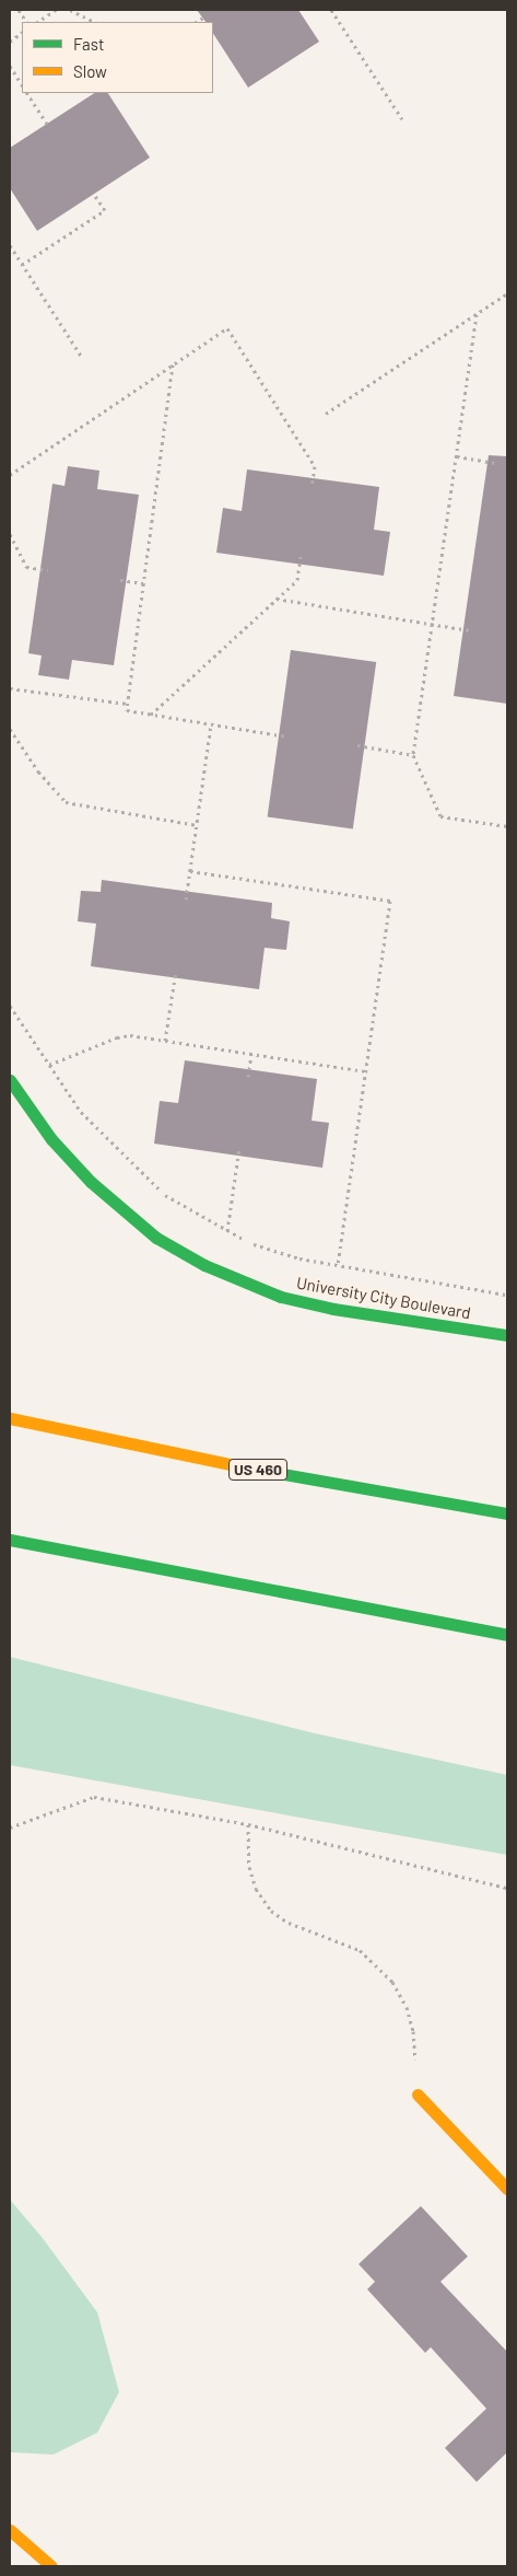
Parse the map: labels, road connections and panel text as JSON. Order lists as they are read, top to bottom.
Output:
{
  "streets": {
    "main road": ["University City Boulevard", "US 460"]
  },
  "legend": ["Fast", "Slow"]
}
